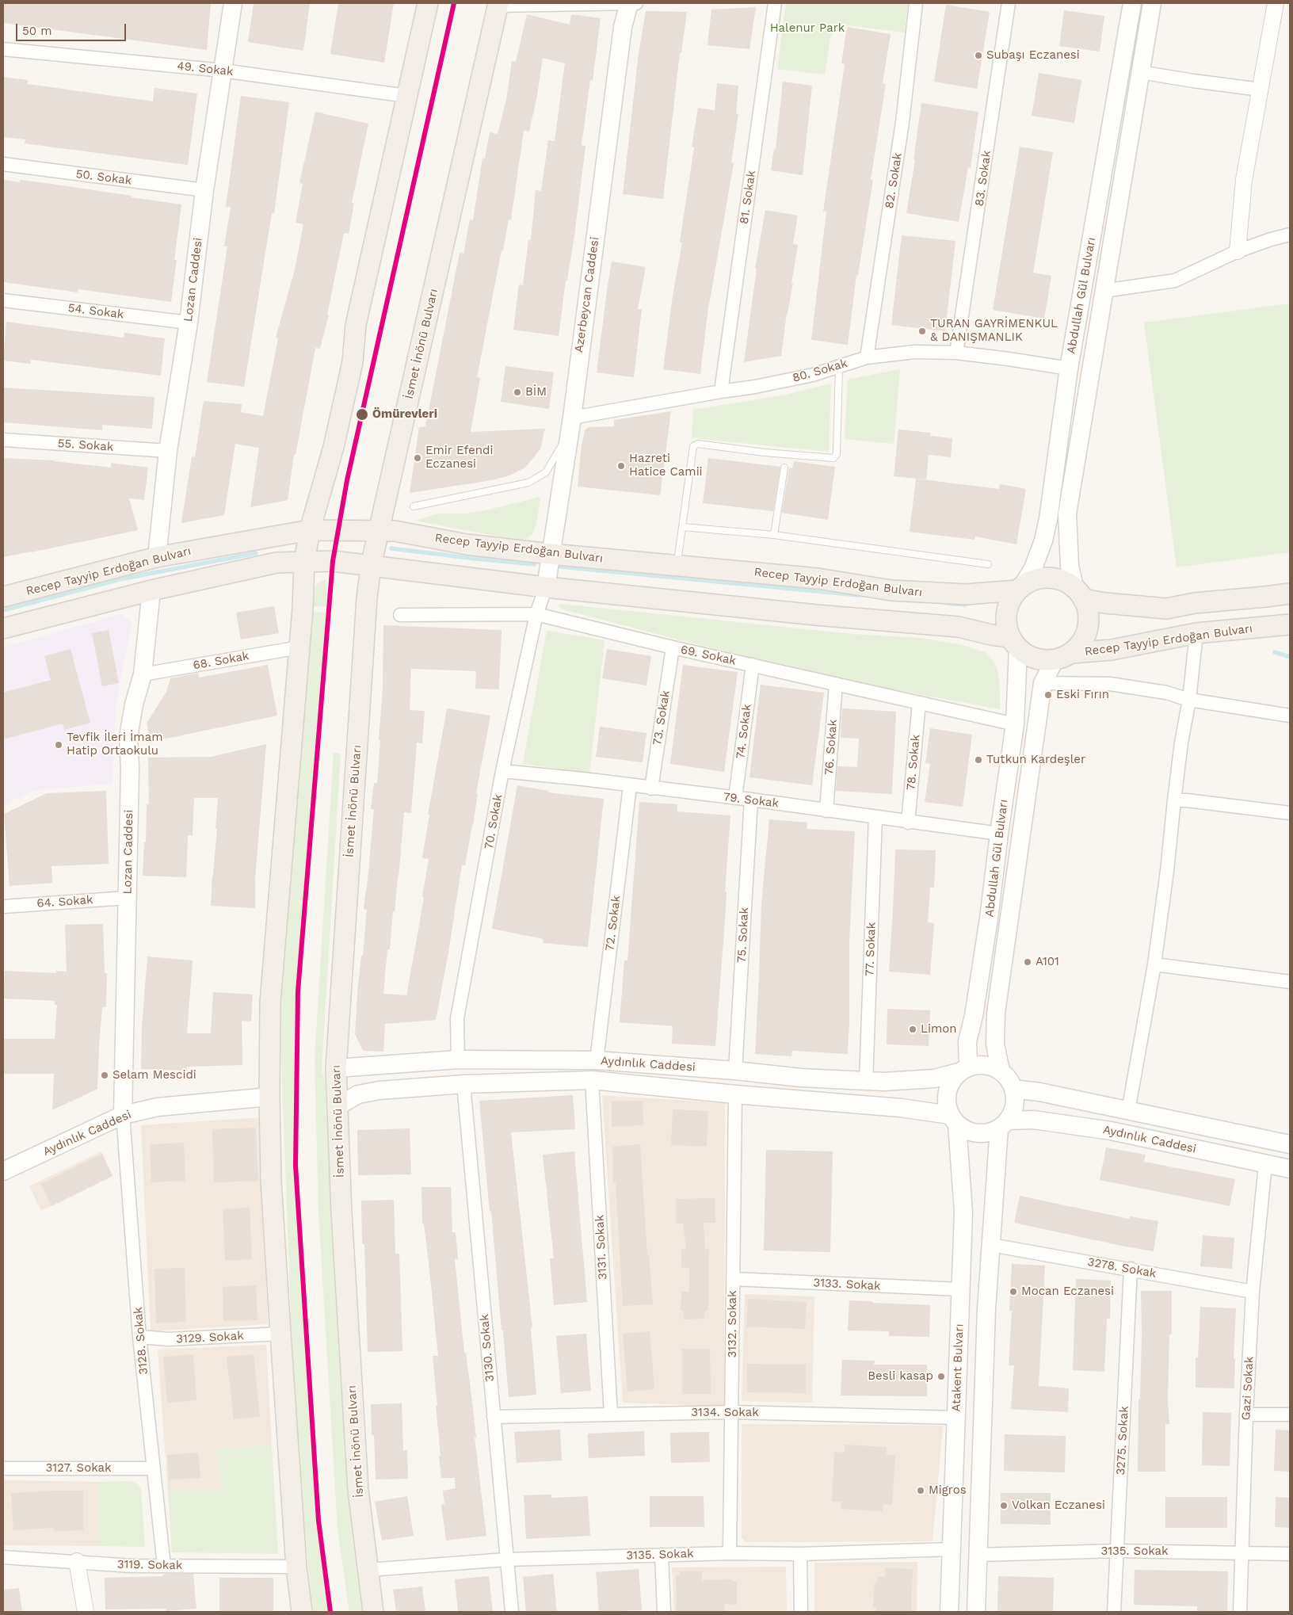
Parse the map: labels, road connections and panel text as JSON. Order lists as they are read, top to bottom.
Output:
{
  "streets": {
    "main road": [
      "Lozan Caddesi",
      "Azerbeycan Caddesi",
      "Abdullah Gül Bulvarı",
      "İsmet İnönü Bulvarı",
      "Recep Tayyip Erdoğan Bulvarı",
      "Aydınlık Caddesi",
      "Atakent Bulvarı"
    ],
    "street": [
      "49. Sokak",
      "50. Sokak",
      "83. Sokak",
      "82. Sokak",
      "81. Sokak",
      "54. Sokak",
      "80. Sokak",
      "55. Sokak",
      "69. Sokak",
      "68. Sokak",
      "73. Sokak",
      "74. Sokak",
      "76. Sokak",
      "78. Sokak",
      "79. Sokak",
      "70. Sokak",
      "64. Sokak",
      "72. Sokak",
      "75. Sokak",
      "77. Sokak",
      "3131. Sokak",
      "3278. Sokak",
      "3133. Sokak",
      "3132. Sokak",
      "3129. Sokak",
      "3128. Sokak",
      "3130. Sokak",
      "Gazi Sokak",
      "3134. Sokak",
      "3275. Sokak",
      "3127. Sokak",
      "3135. Sokak",
      "3119. Sokak"
    ]
  },
  "crossings": [
    ["49. Sokak", "Lozan Caddesi"],
    ["50. Sokak", "Lozan Caddesi"],
    ["83. Sokak", "80. Sokak"],
    ["82. Sokak", "80. Sokak"],
    ["81. Sokak", "80. Sokak"],
    ["Lozan Caddesi", "54. Sokak"],
    ["Lozan Caddesi", "55. Sokak"],
    ["Lozan Caddesi", "Recep Tayyip Erdoğan Bulvarı"],
    ["Lozan Caddesi", "68. Sokak"],
    ["Lozan Caddesi", "64. Sokak"],
    ["Lozan Caddesi", "Aydınlık Caddesi"],
    ["Lozan Caddesi", "3128. Sokak"],
    ["Azerbeycan Caddesi", "80. Sokak"],
    ["Azerbeycan Caddesi", "Recep Tayyip Erdoğan Bulvarı"],
    ["Azerbeycan Caddesi", "70. Sokak"],
    ["Abdullah Gül Bulvarı", "80. Sokak"],
    ["Abdullah Gül Bulvarı", "Recep Tayyip Erdoğan Bulvarı"],
    ["Abdullah Gül Bulvarı", "69. Sokak"],
    ["Abdullah Gül Bulvarı", "79. Sokak"],
    ["Abdullah Gül Bulvarı", "Aydınlık Caddesi"],
    ["Abdullah Gül Bulvarı", "Atakent Bulvarı"],
    ["İsmet İnönü Bulvarı", "Recep Tayyip Erdoğan Bulvarı"],
    ["İsmet İnönü Bulvarı", "Aydınlık Caddesi"],
    ["İsmet İnönü Bulvarı", "3135. Sokak"],
    ["69. Sokak", "73. Sokak"],
    ["69. Sokak", "74. Sokak"],
    ["69. Sokak", "76. Sokak"],
    ["69. Sokak", "78. Sokak"],
    ["69. Sokak", "70. Sokak"],
    ["73. Sokak", "79. Sokak"],
    ["74. Sokak", "79. Sokak"],
    ["76. Sokak", "79. Sokak"],
    ["78. Sokak", "79. Sokak"],
    ["79. Sokak", "70. Sokak"],
    ["79. Sokak", "72. Sokak"],
    ["79. Sokak", "75. Sokak"],
    ["79. Sokak", "77. Sokak"],
    ["70. Sokak", "Aydınlık Caddesi"],
    ["72. Sokak", "Aydınlık Caddesi"],
    ["75. Sokak", "Aydınlık Caddesi"],
    ["77. Sokak", "Aydınlık Caddesi"],
    ["Aydınlık Caddesi", "3131. Sokak"],
    ["Aydınlık Caddesi", "3132. Sokak"],
    ["Aydınlık Caddesi", "3128. Sokak"],
    ["Aydınlık Caddesi", "3130. Sokak"],
    ["Aydınlık Caddesi", "Atakent Bulvarı"],
    ["Aydınlık Caddesi", "Gazi Sokak"],
    ["3131. Sokak", "3134. Sokak"],
    ["3278. Sokak", "Gazi Sokak"],
    ["3278. Sokak", "3275. Sokak"],
    ["3133. Sokak", "3132. Sokak"],
    ["3133. Sokak", "Atakent Bulvarı"],
    ["3132. Sokak", "3134. Sokak"],
    ["3132. Sokak", "3135. Sokak"],
    ["3129. Sokak", "3128. Sokak"],
    ["3128. Sokak", "3127. Sokak"],
    ["3128. Sokak", "3119. Sokak"],
    ["3130. Sokak", "3134. Sokak"],
    ["3130. Sokak", "3135. Sokak"],
    ["Atakent Bulvarı", "3134. Sokak"],
    ["Atakent Bulvarı", "3135. Sokak"],
    ["Gazi Sokak", "3135. Sokak"],
    ["3275. Sokak", "3135. Sokak"]
  ],
  "parks": ["Halenur Park"],
  "places": [
    "Subaşı Eczanesi",
    "TURAN GAYRİMENKUL & DANIŞMANLIK",
    "BİM",
    "Ömürevleri",
    "Emir Efendi Eczanesi",
    "Hazreti Hatice Camii",
    "Eski Fırın",
    "Tevfik İleri İmam Hatip Ortaokulu",
    "Tutkun Kardeşler",
    "A101",
    "Limon",
    "Selam Mescidi",
    "Mocan Eczanesi",
    "Besli kasap",
    "Migros",
    "Volkan Eczanesi"
  ],
  "scale_bar": "50 m"
}
